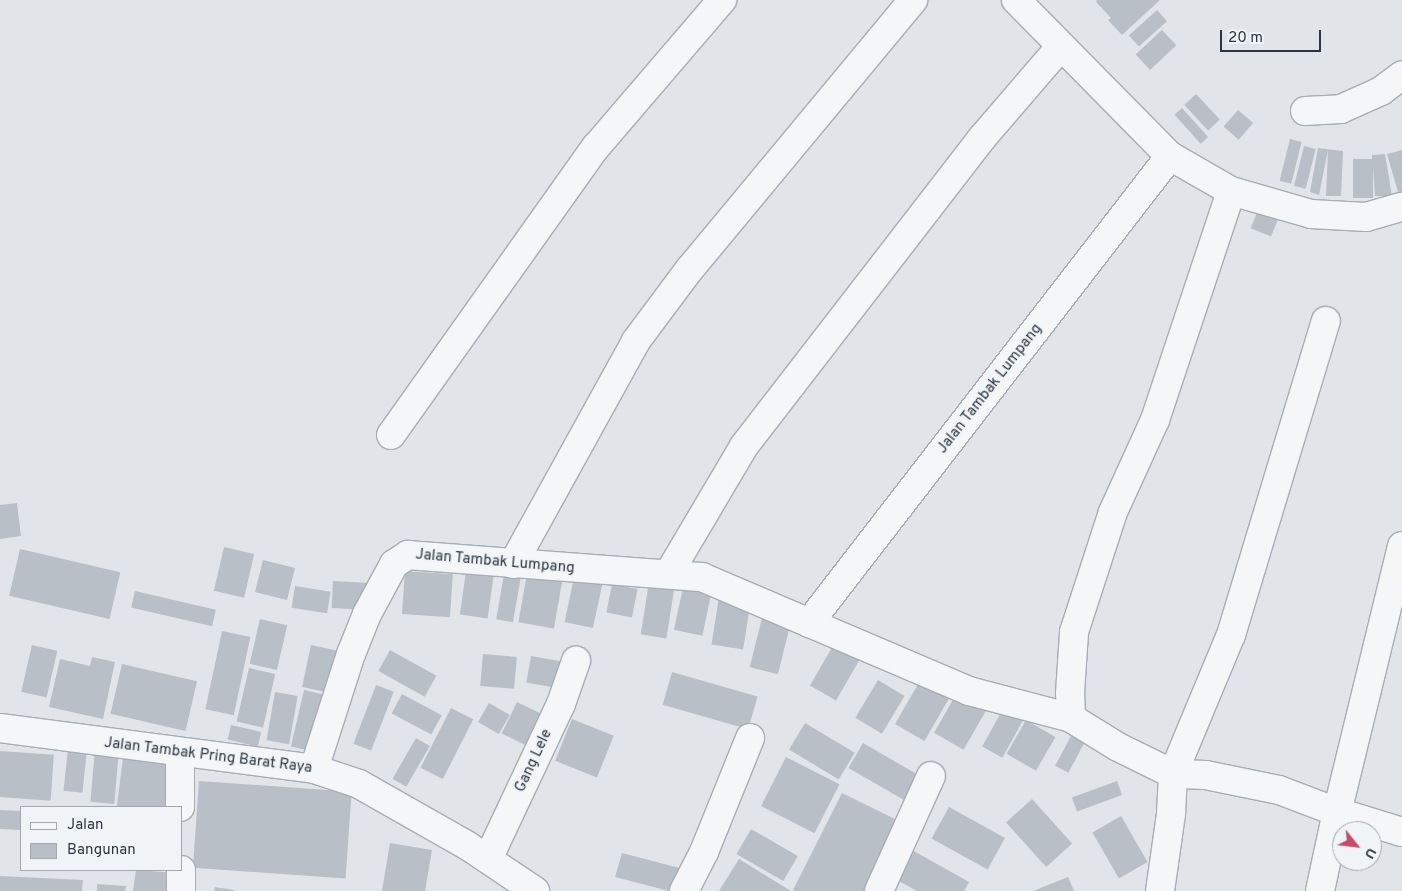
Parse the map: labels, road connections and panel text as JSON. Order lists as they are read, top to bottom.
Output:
{
  "streets": {
    "street": ["Jalan Tambak Lumpang", "Jalan Tambak Pring Barat Raya", "Gang Lele"]
  },
  "crossings": [
    ["Jalan Tambak Lumpang", "Jalan Tambak Pring Barat Raya"],
    ["Jalan Tambak Pring Barat Raya", "Gang Lele"]
  ],
  "legend": ["Jalan", "Bangunan"],
  "scale_bar": "20 m",
  "north": "bottom right"
}
